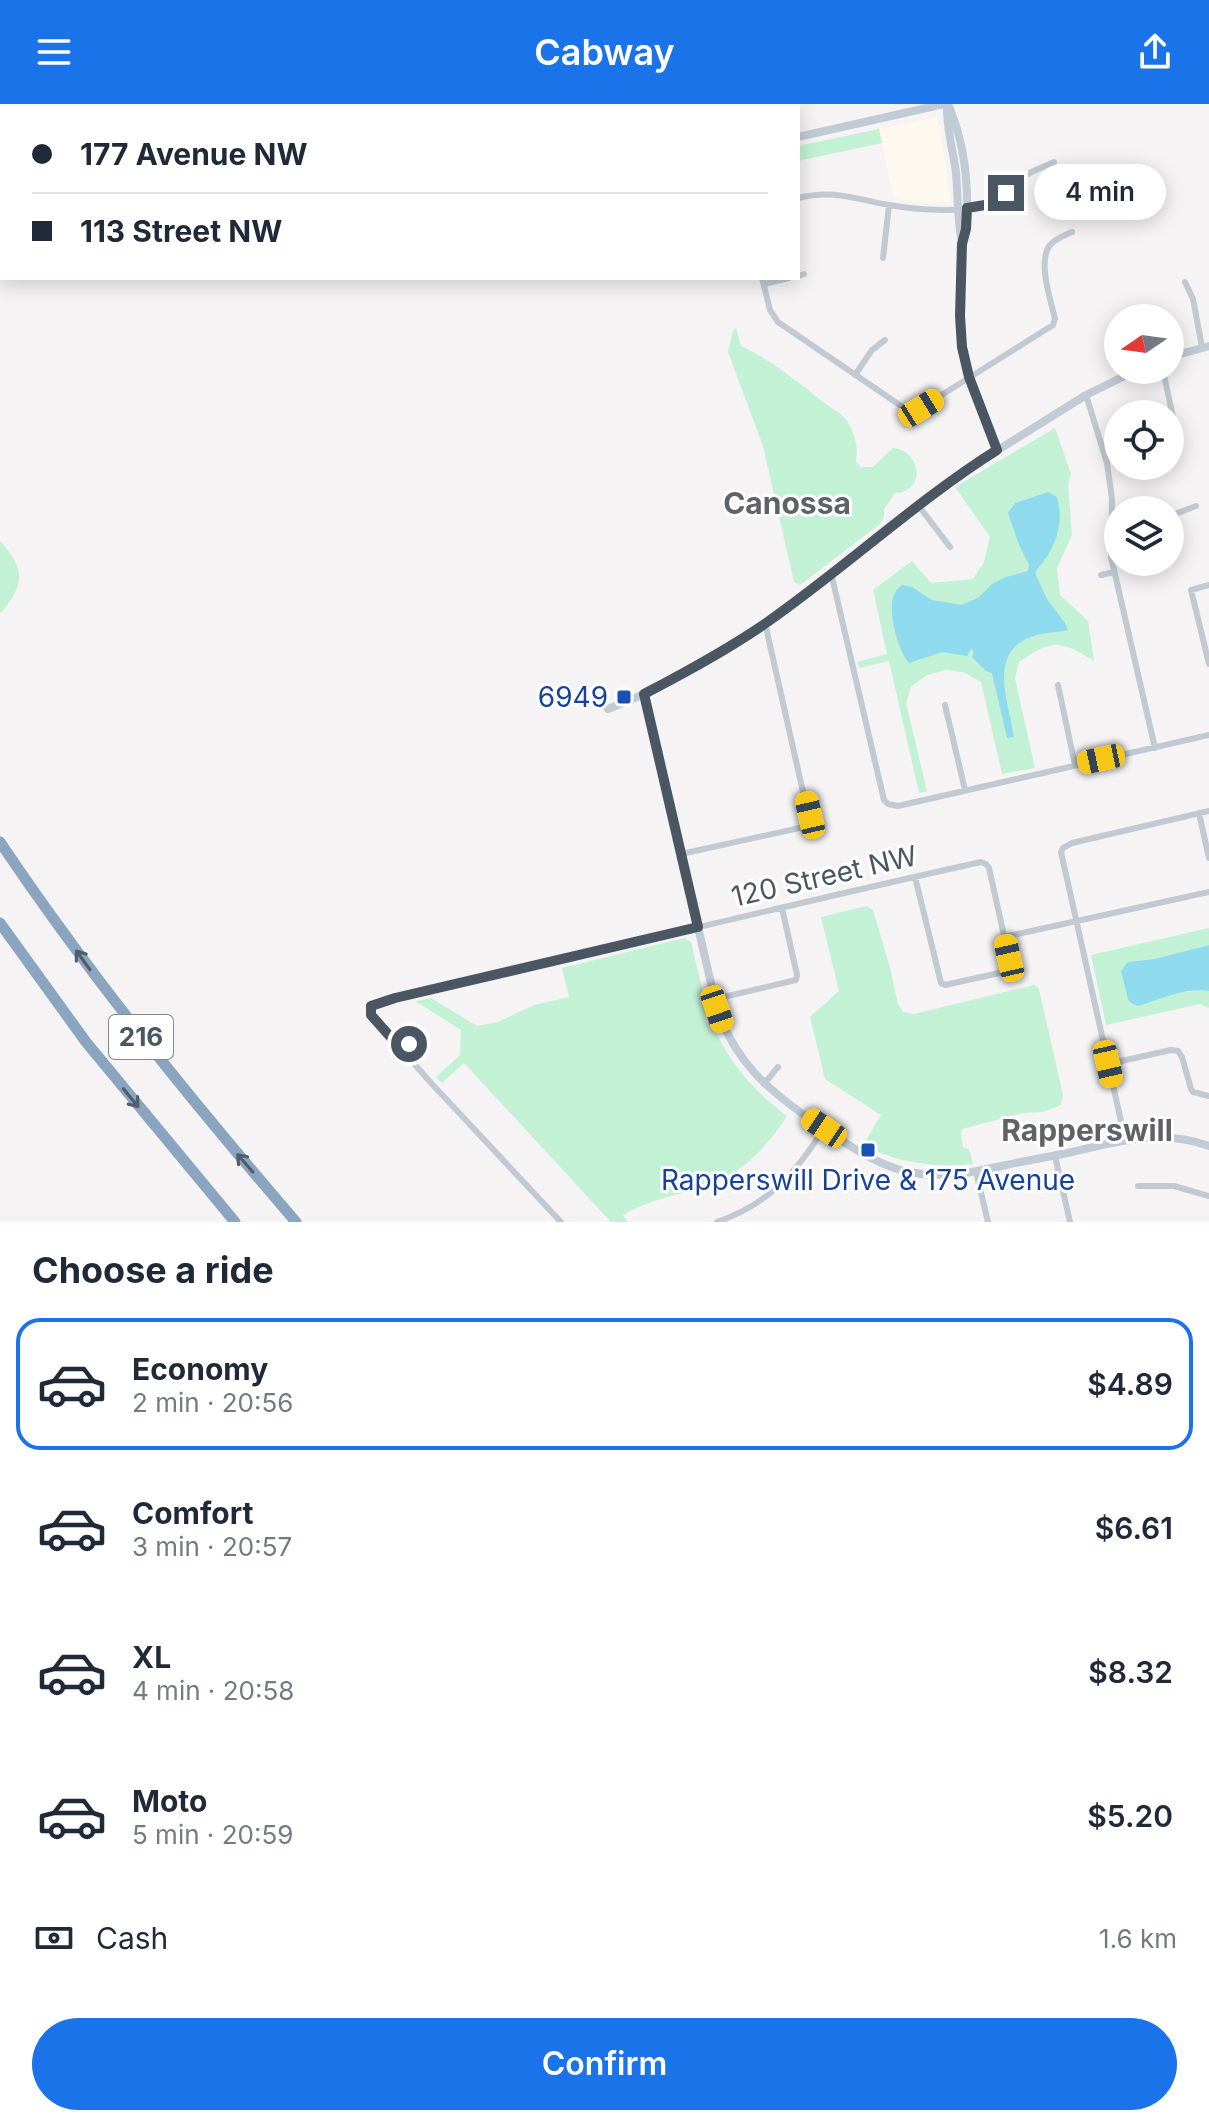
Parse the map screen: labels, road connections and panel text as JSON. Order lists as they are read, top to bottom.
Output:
{
  "streets": {
    "highway": ["216"],
    "street": ["120 Street NW"]
  },
  "districts": ["Canossa", "Rapperswill"],
  "places": {
    "transit": ["6949", "Rapperswill Drive & 175 Avenue"]
  },
  "north": "left",
  "page": {
    "header": "Cabway",
    "banner": ["177 Avenue NW", "113 Street NW"],
    "bubble": "4 min",
    "heading": "Choose a ride",
    "list": [
      {
        "name": "Economy",
        "note": "2 min · 20:56",
        "value": "$4.89"
      },
      {
        "name": "Comfort",
        "note": "3 min · 20:57",
        "value": "$6.61"
      },
      {
        "name": "XL",
        "note": "4 min · 20:58",
        "value": "$8.32"
      },
      {
        "name": "Moto",
        "note": "5 min · 20:59",
        "value": "$5.20"
      }
    ],
    "pay": ["Cash", "1.6 km"],
    "buttons": "Confirm"
  }
}
